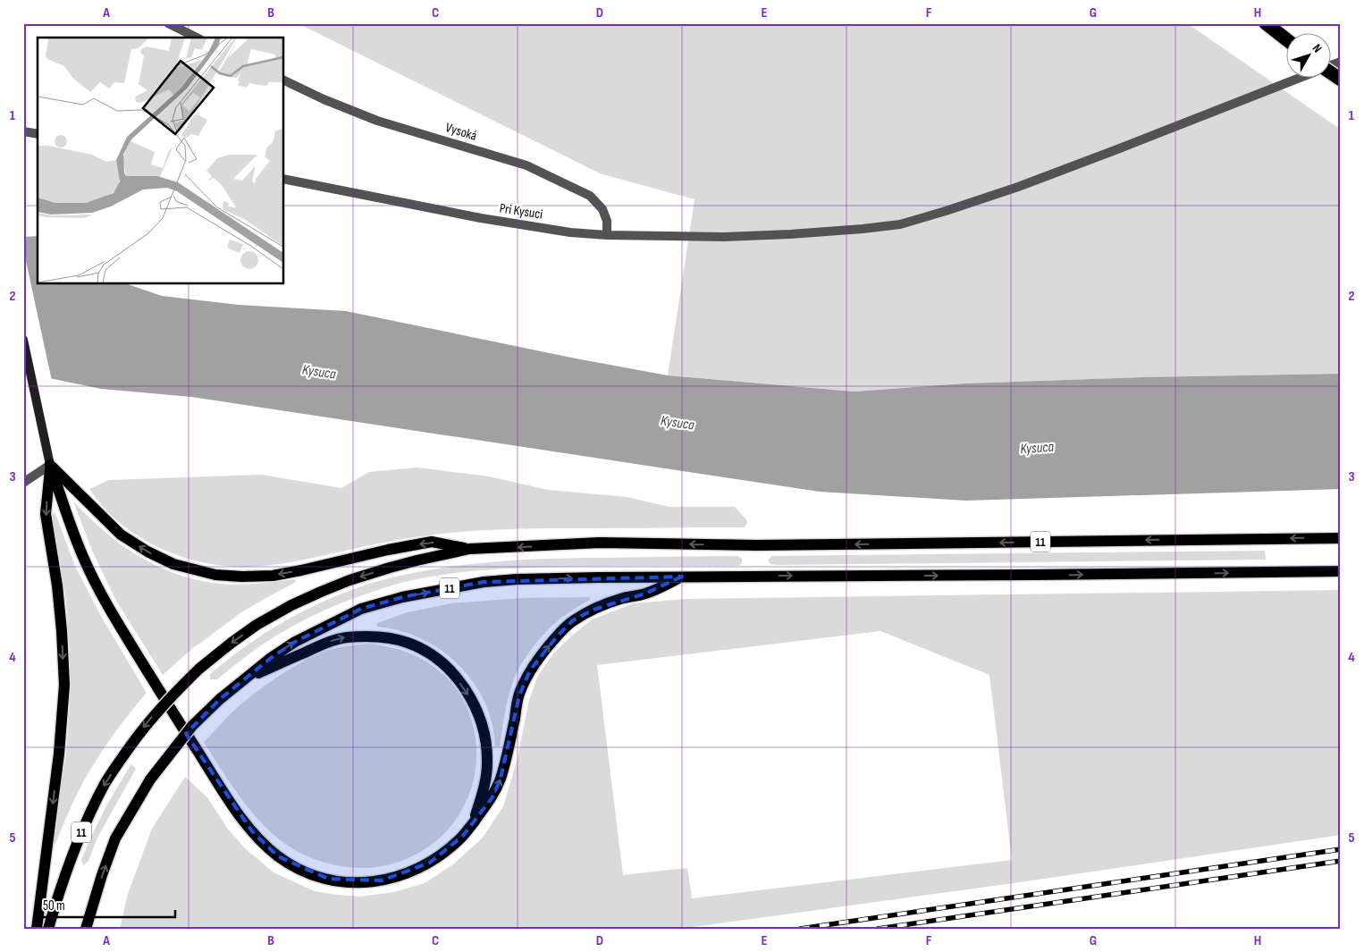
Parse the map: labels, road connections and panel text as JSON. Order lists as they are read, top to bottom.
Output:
{
  "streets": {
    "main road": ["11"],
    "street": ["Vysoká", "Pri Kysuci"]
  },
  "crossings": [
    ["Vysoká", "Pri Kysuci"]
  ],
  "water": ["Kysuca"],
  "scale_bar": "50 m",
  "north": "top right",
  "grid": {
    "columns": [
      "A",
      "B",
      "C",
      "D",
      "E",
      "F",
      "G",
      "H"
    ],
    "rows": [
      "1",
      "2",
      "3",
      "4",
      "5"
    ]
  }
}
